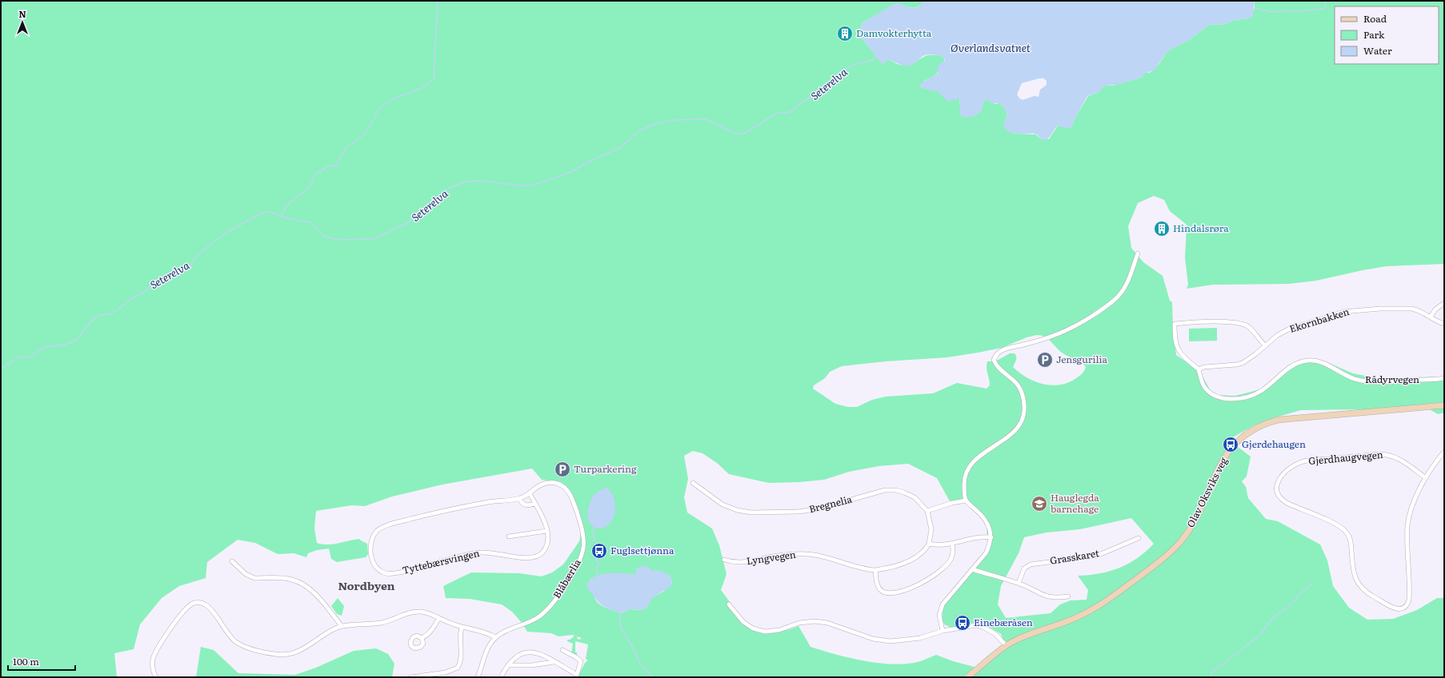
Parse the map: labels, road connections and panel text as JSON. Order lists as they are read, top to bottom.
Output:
{
  "streets": {
    "street": [
      "Ekornbakken",
      "Rådyrvegen",
      "Gjerdhaugvegen",
      "Olav Oksviks veg",
      "Bregnelia",
      "Grasskaret",
      "Lyngvegen",
      "Tyttebærsvingen",
      "Blåbærlia"
    ]
  },
  "crossings": [
    ["Ekornbakken", "Rådyrvegen"],
    ["Tyttebærsvingen", "Blåbærlia"]
  ],
  "districts": ["Nordbyen"],
  "water": ["Øverlandsvatnet", "Seterelva"],
  "places": {
    "building": ["Damvokterhytta", "Hindalsrøra"],
    "parking": ["Jensgurilia", "Turparkering"],
    "bus stop": ["Gjerdehaugen", "Fuglsettjønna", "Einebæråsen"],
    "school or university": ["Hauglegda barnehage"]
  },
  "legend": ["Road", "Park", "Water"],
  "scale_bar": "100 m",
  "north": "top"
}
